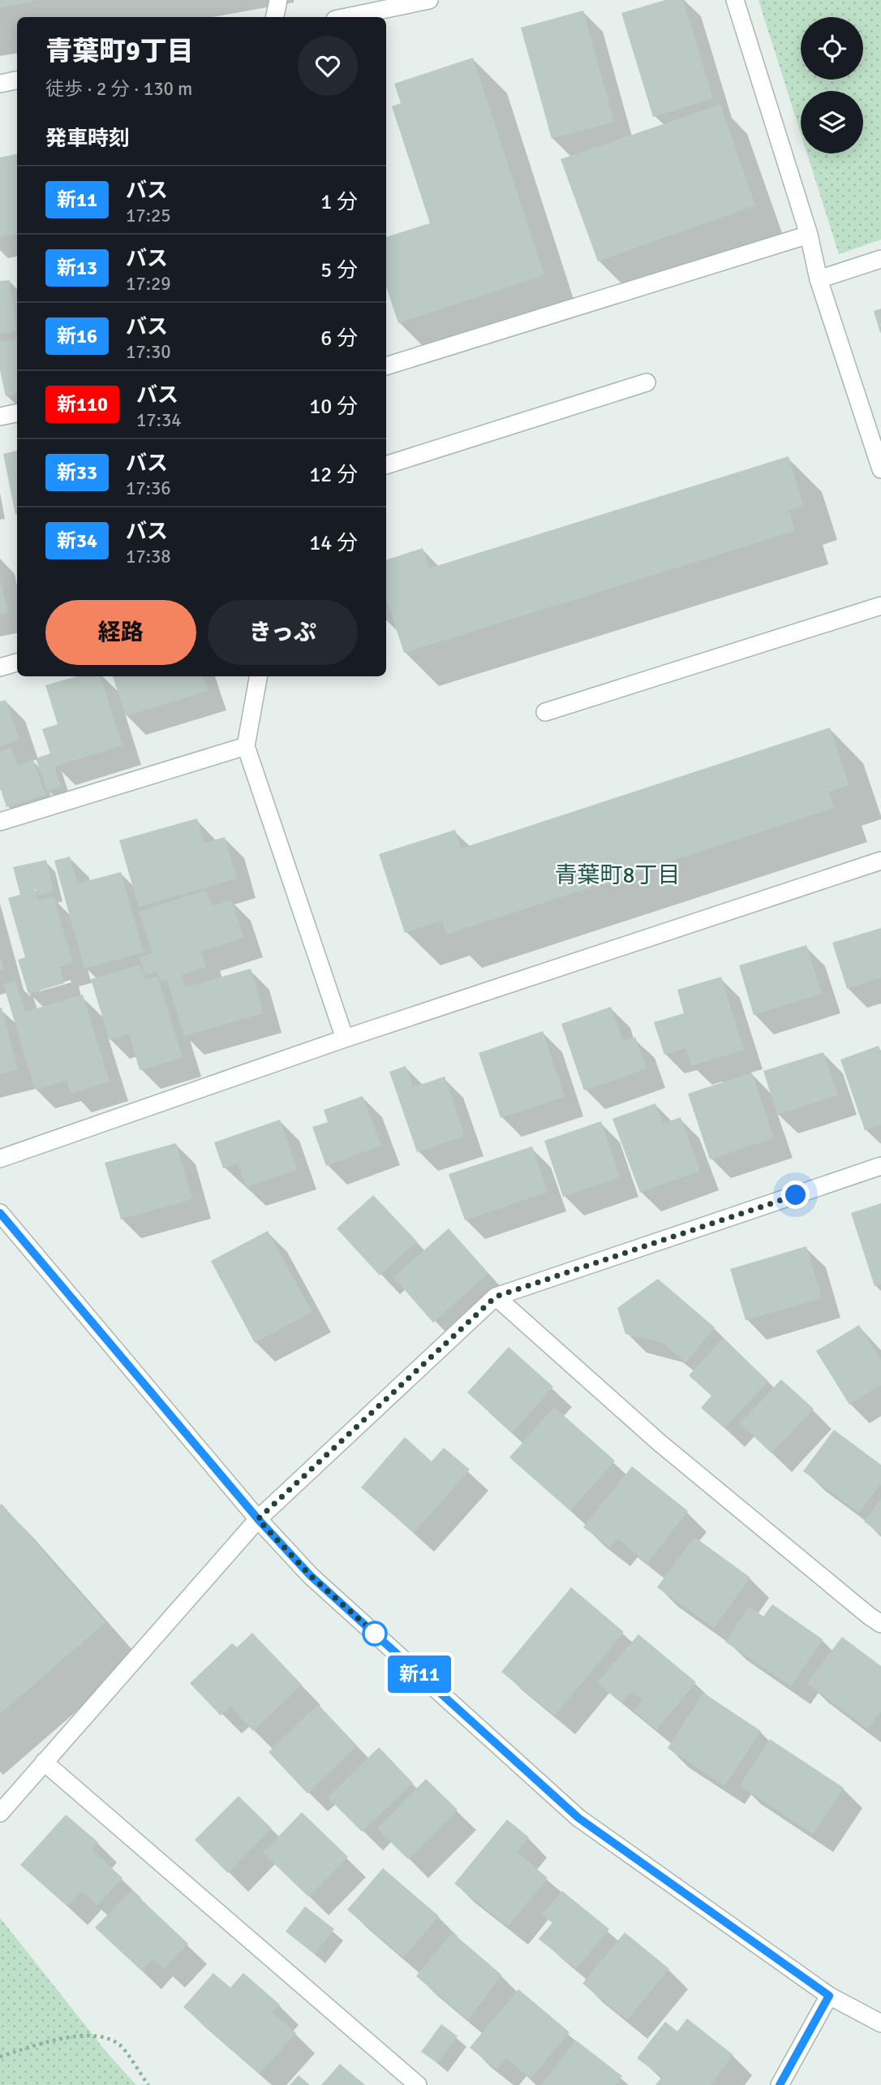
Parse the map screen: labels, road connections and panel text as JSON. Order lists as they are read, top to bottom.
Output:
{
  "districts": ["青葉町8丁目"],
  "lines": ["bus line 新11"],
  "page": {
    "on_map": "新11",
    "heading": [
      ["青葉町9丁目", "徒歩 · 2 分 · 130 m"],
      "発車時刻"
    ],
    "list": [
      {
        "mark": "新11",
        "name": "バス",
        "note": "17:25",
        "value": "1 分"
      },
      {
        "mark": "新13",
        "name": "バス",
        "note": "17:29",
        "value": "5 分"
      },
      {
        "mark": "新16",
        "name": "バス",
        "note": "17:30",
        "value": "6 分"
      },
      {
        "mark": "新110",
        "name": "バス",
        "note": "17:34",
        "value": "10 分"
      },
      {
        "mark": "新33",
        "name": "バス",
        "note": "17:36",
        "value": "12 分"
      },
      {
        "mark": "新34",
        "name": "バス",
        "note": "17:38",
        "value": "14 分"
      }
    ],
    "buttons": ["経路", "きっぷ"]
  }
}
